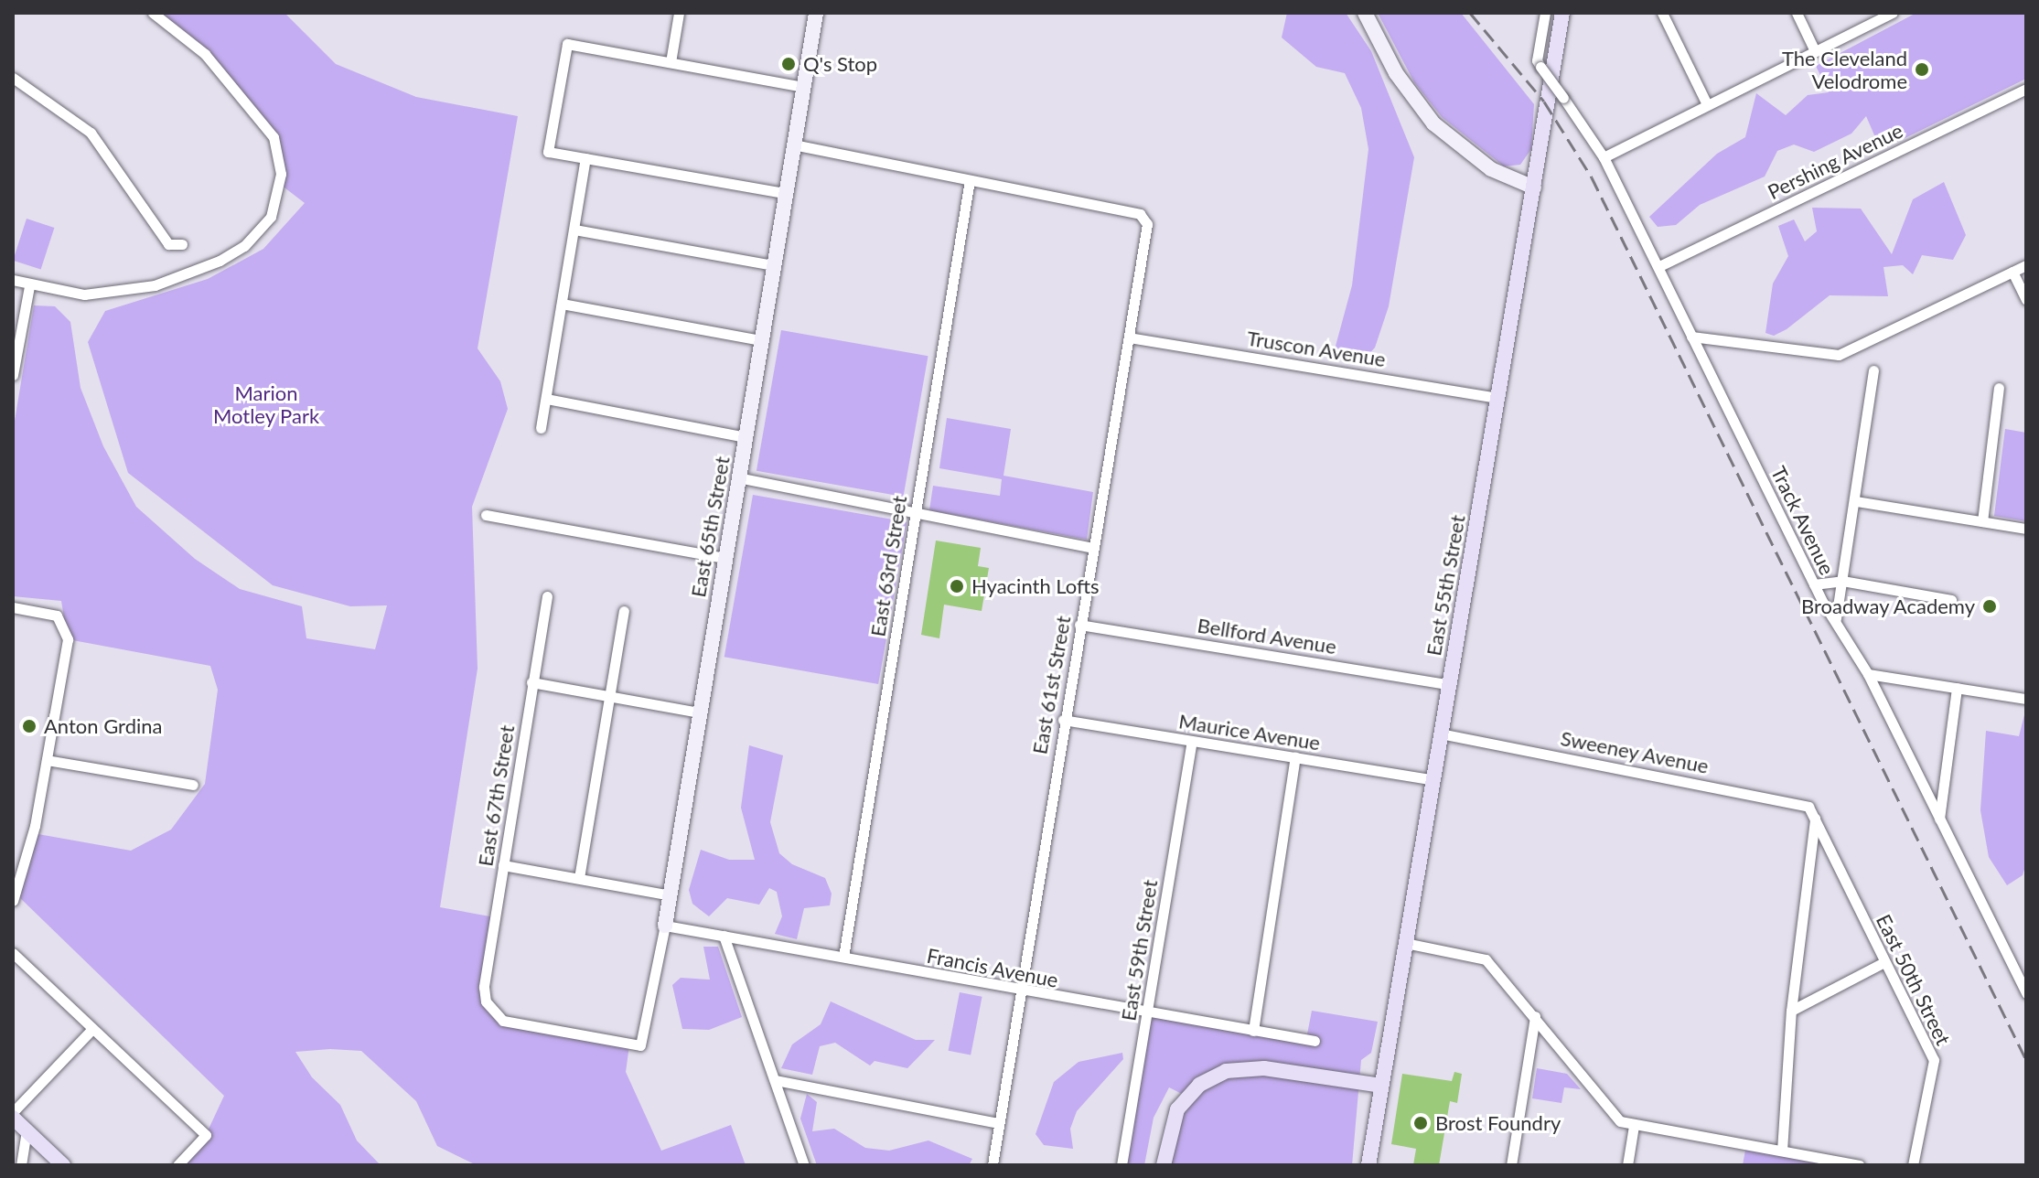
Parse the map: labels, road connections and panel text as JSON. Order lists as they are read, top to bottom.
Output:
{
  "streets": {
    "main road": ["East 55th Street"],
    "street": [
      "Pershing Avenue",
      "Truscon Avenue",
      "Track Avenue",
      "East 65th Street",
      "East 63rd Street",
      "Bellford Avenue",
      "East 61st Street",
      "Maurice Avenue",
      "Sweeney Avenue",
      "East 67th Street",
      "East 59th Street",
      "Francis Avenue",
      "East 50th Street"
    ]
  },
  "crossings": [
    ["Pershing Avenue", "Track Avenue"],
    ["Truscon Avenue", "East 55th Street"],
    ["Truscon Avenue", "East 61st Street"],
    ["East 65th Street", "East 67th Street"],
    ["East 65th Street", "Francis Avenue"],
    ["East 63rd Street", "East 61st Street"],
    ["East 63rd Street", "Francis Avenue"],
    ["East 55th Street", "Bellford Avenue"],
    ["East 55th Street", "Maurice Avenue"],
    ["East 55th Street", "Sweeney Avenue"],
    ["Bellford Avenue", "East 61st Street"],
    ["East 61st Street", "Maurice Avenue"],
    ["East 61st Street", "Francis Avenue"],
    ["Maurice Avenue", "East 59th Street"],
    ["Sweeney Avenue", "East 50th Street"],
    ["East 59th Street", "Francis Avenue"]
  ],
  "parks": ["Marion Motley Park"],
  "places": [
    "Q's Stop",
    "The Cleveland Velodrome",
    "Hyacinth Lofts",
    "Broadway Academy",
    "Anton Grdina",
    "Brost Foundry"
  ]
}
